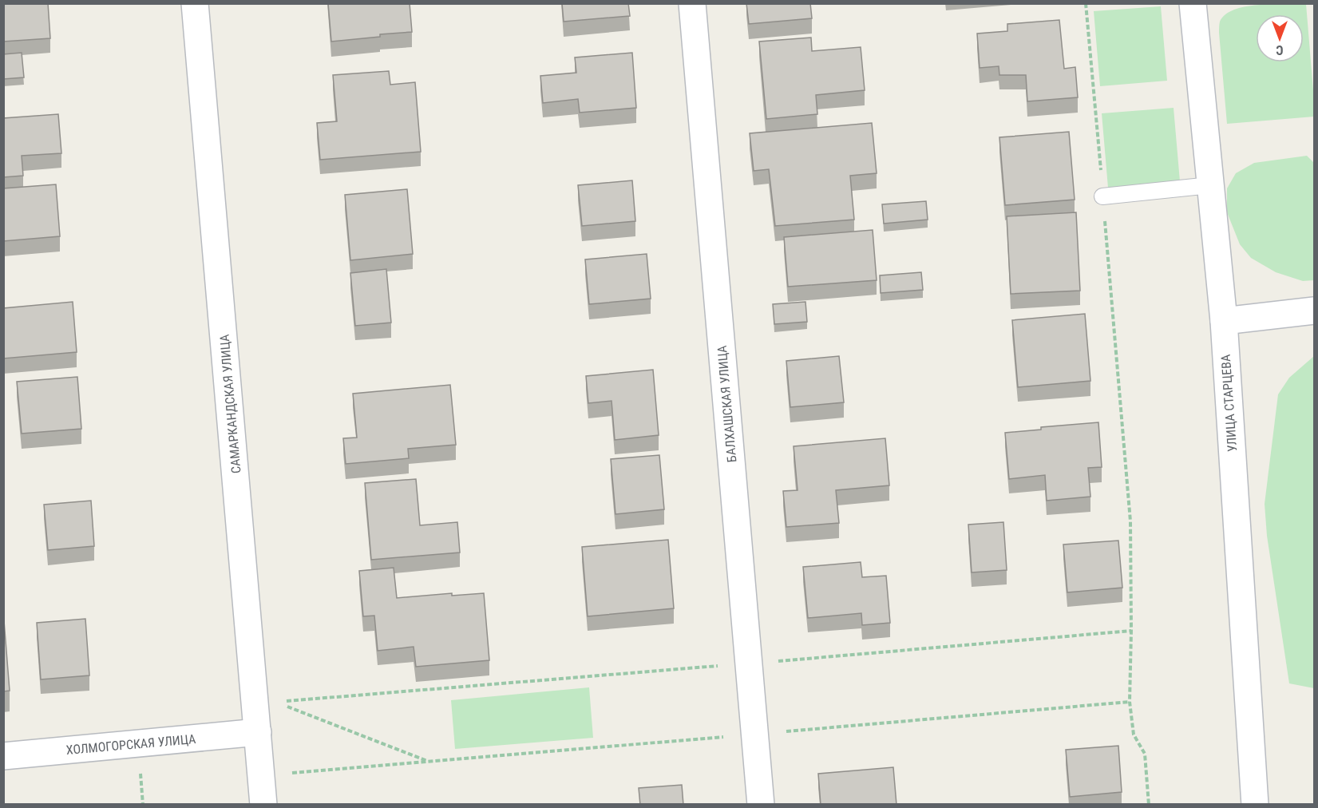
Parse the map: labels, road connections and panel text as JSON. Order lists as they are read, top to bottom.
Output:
{
  "streets": {
    "street": [
      "УЛИЦА СТАРЦЕВА",
      "САМАРКАНДСКАЯ УЛИЦА",
      "БАЛХАШСКАЯ УЛИЦА",
      "ХОЛМОГОРСКАЯ УЛИЦА"
    ]
  },
  "crossings": [
    ["САМАРКАНДСКАЯ УЛИЦА", "ХОЛМОГОРСКАЯ УЛИЦА"]
  ],
  "north": "bottom"
}
